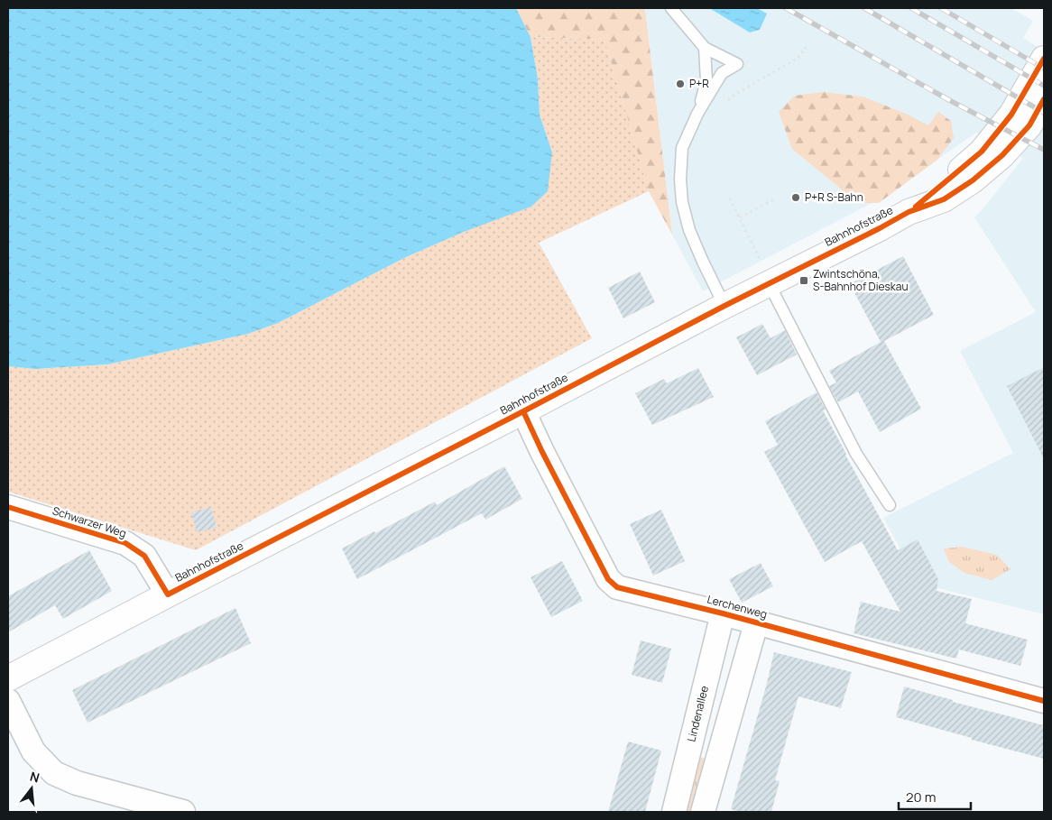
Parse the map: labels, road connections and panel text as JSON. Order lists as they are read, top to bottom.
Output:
{
  "streets": {
    "street": [
      "Bahnhofstraße",
      "Schwarzer Weg",
      "Lerchenweg",
      "Lindenallee"
    ]
  },
  "crossings": [
    ["Bahnhofstraße", "Schwarzer Weg"],
    ["Bahnhofstraße", "Lerchenweg"],
    ["Lerchenweg", "Lindenallee"]
  ],
  "places": {
    "other": ["P+R", "P+R S-Bahn"],
    "transit": ["Zwintschöna, S-Bahnhof Dieskau"]
  },
  "scale_bar": "20 m",
  "north": "top"
}
